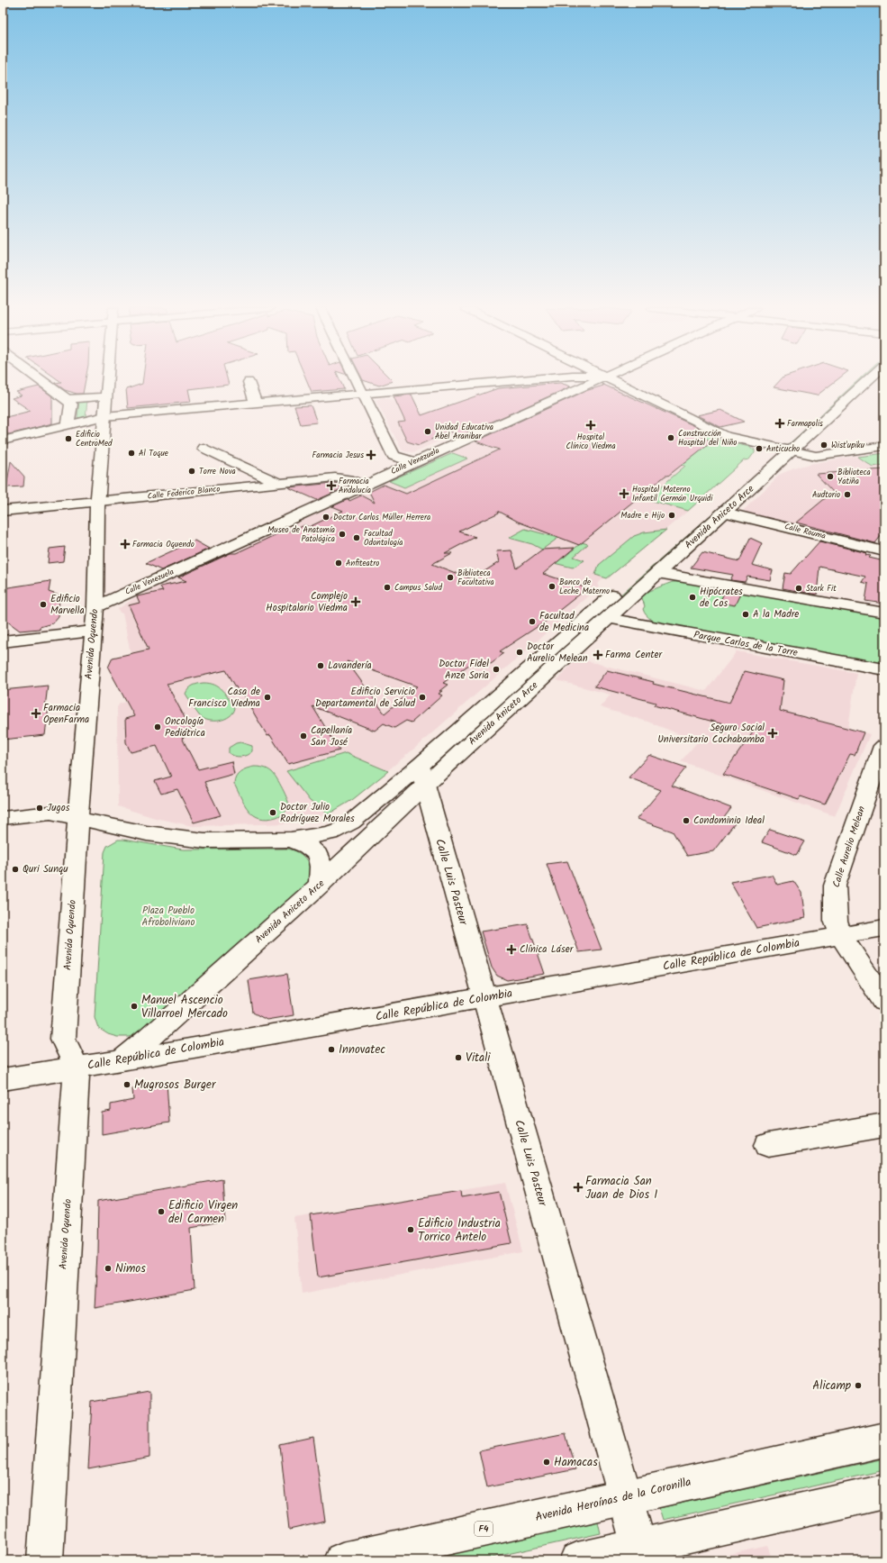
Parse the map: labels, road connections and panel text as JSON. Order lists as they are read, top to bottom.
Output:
{
  "streets": {
    "street": [
      "Calle Venezuela",
      "Calle Federico Blanco",
      "Avenida Aniceto Arce",
      "Calle Rouma",
      "Avenida Oquendo",
      "Parque Carlos de la Torre",
      "Calle Aurelio Melean",
      "Calle Luis Pasteur",
      "Calle República de Colombia",
      "Avenida Heroínas de la Coronilla",
      "F4"
    ]
  },
  "crossings": [
    ["Calle Venezuela", "Calle Federico Blanco"],
    ["Calle Venezuela", "Avenida Oquendo"],
    ["Calle Federico Blanco", "Avenida Oquendo"],
    ["Avenida Aniceto Arce", "Calle Rouma"],
    ["Avenida Aniceto Arce", "Avenida Oquendo"],
    ["Avenida Aniceto Arce", "Parque Carlos de la Torre"],
    ["Avenida Aniceto Arce", "Calle Luis Pasteur"],
    ["Avenida Aniceto Arce", "Calle República de Colombia"],
    ["Avenida Oquendo", "Calle República de Colombia"],
    ["Calle Aurelio Melean", "Calle República de Colombia"],
    ["Calle Luis Pasteur", "Calle República de Colombia"],
    ["Calle Luis Pasteur", "Avenida Heroínas de la Coronilla"]
  ],
  "parks": ["Plaza Pueblo Afroboliviano"],
  "places": {
    "health": [
      "Farmapolis",
      "Hospital Clínico Viedma",
      "Farmacia Jesus",
      "Farmacia Andalucía",
      "Hospital Materno Infantil Germán Urquidi",
      "Farmacia Oquendo",
      "Complejo Hospitalario Viedma",
      "Farma Center",
      "Farmacia OpenFarma",
      "Seguro Social Universitario Cochabamba",
      "Clínica Láser",
      "Farmacia San Juan de Dios I"
    ],
    "other": [
      "Unidad Educativa Abel Aranibar",
      "Construcción Hospital del Niño",
      "Edificio CentroMed",
      "Wist'upiku",
      "Anticucho",
      "Al Toque",
      "Torre Nova",
      "Biblioteca Yatiña",
      "Audtorio",
      "Madre e Hijo",
      "Doctor Carlos Müller Herrera",
      "Museo de Anatomía Patológica",
      "Facultad Odontología",
      "Anfiteatro",
      "Biblioteca Facultativa",
      "Banco de Leche Materno",
      "Campus Salud",
      "Stark Fit",
      "Hipócrates de Cos",
      "Edificio Marvella",
      "A la Madre",
      "Facultad de Medicina",
      "Doctor Aurelio Melean",
      "Lavandería",
      "Doctor Fidel Anze Soria",
      "Casa de Francisco Viedma",
      "Edificio Servicio Departamental de Salud",
      "Oncología Pediátrica",
      "Capellanía San José",
      "Jugos",
      "Doctor Julio Rodríguez Morales",
      "Condominio Ideal",
      "Quri Sunqu",
      "Manuel Ascencio Villarroel Mercado",
      "Innovatec",
      "Vitali",
      "Mugrosos Burger",
      "Edificio Virgen del Carmen",
      "Edificio Industria Torrico Antelo",
      "Nimos",
      "Alicamp",
      "Hamacas"
    ]
  }
}
